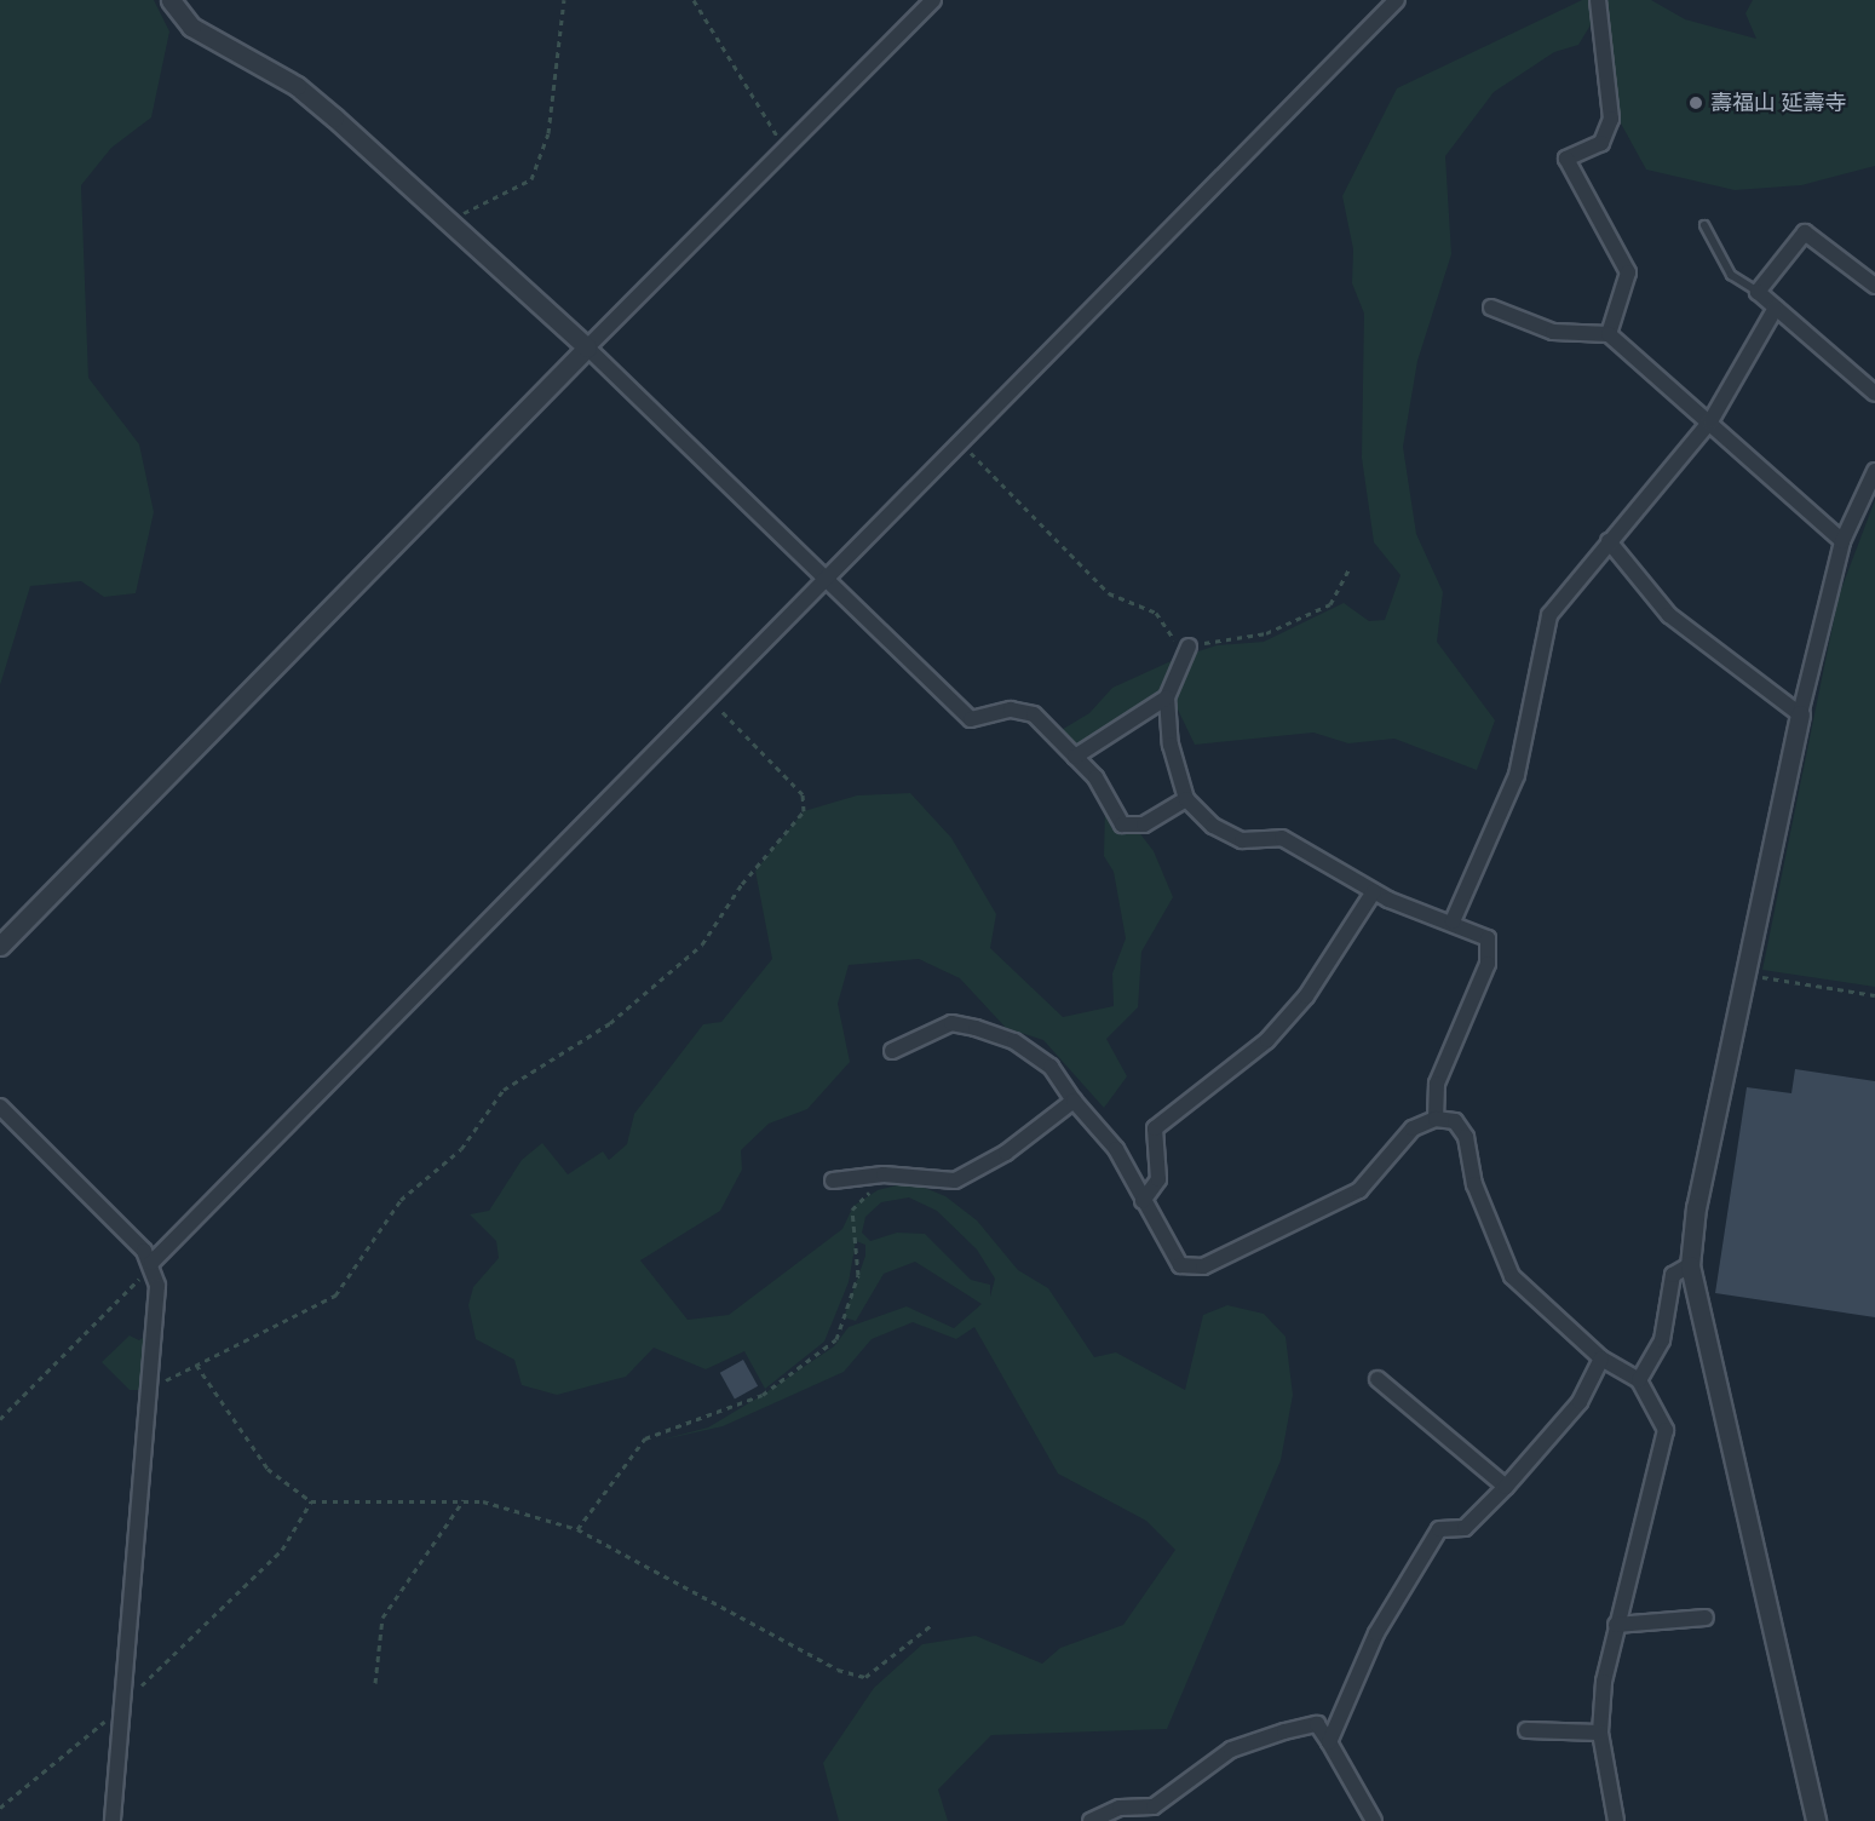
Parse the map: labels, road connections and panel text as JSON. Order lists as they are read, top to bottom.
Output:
{
  "places": ["壽福山 延壽寺"]
}
